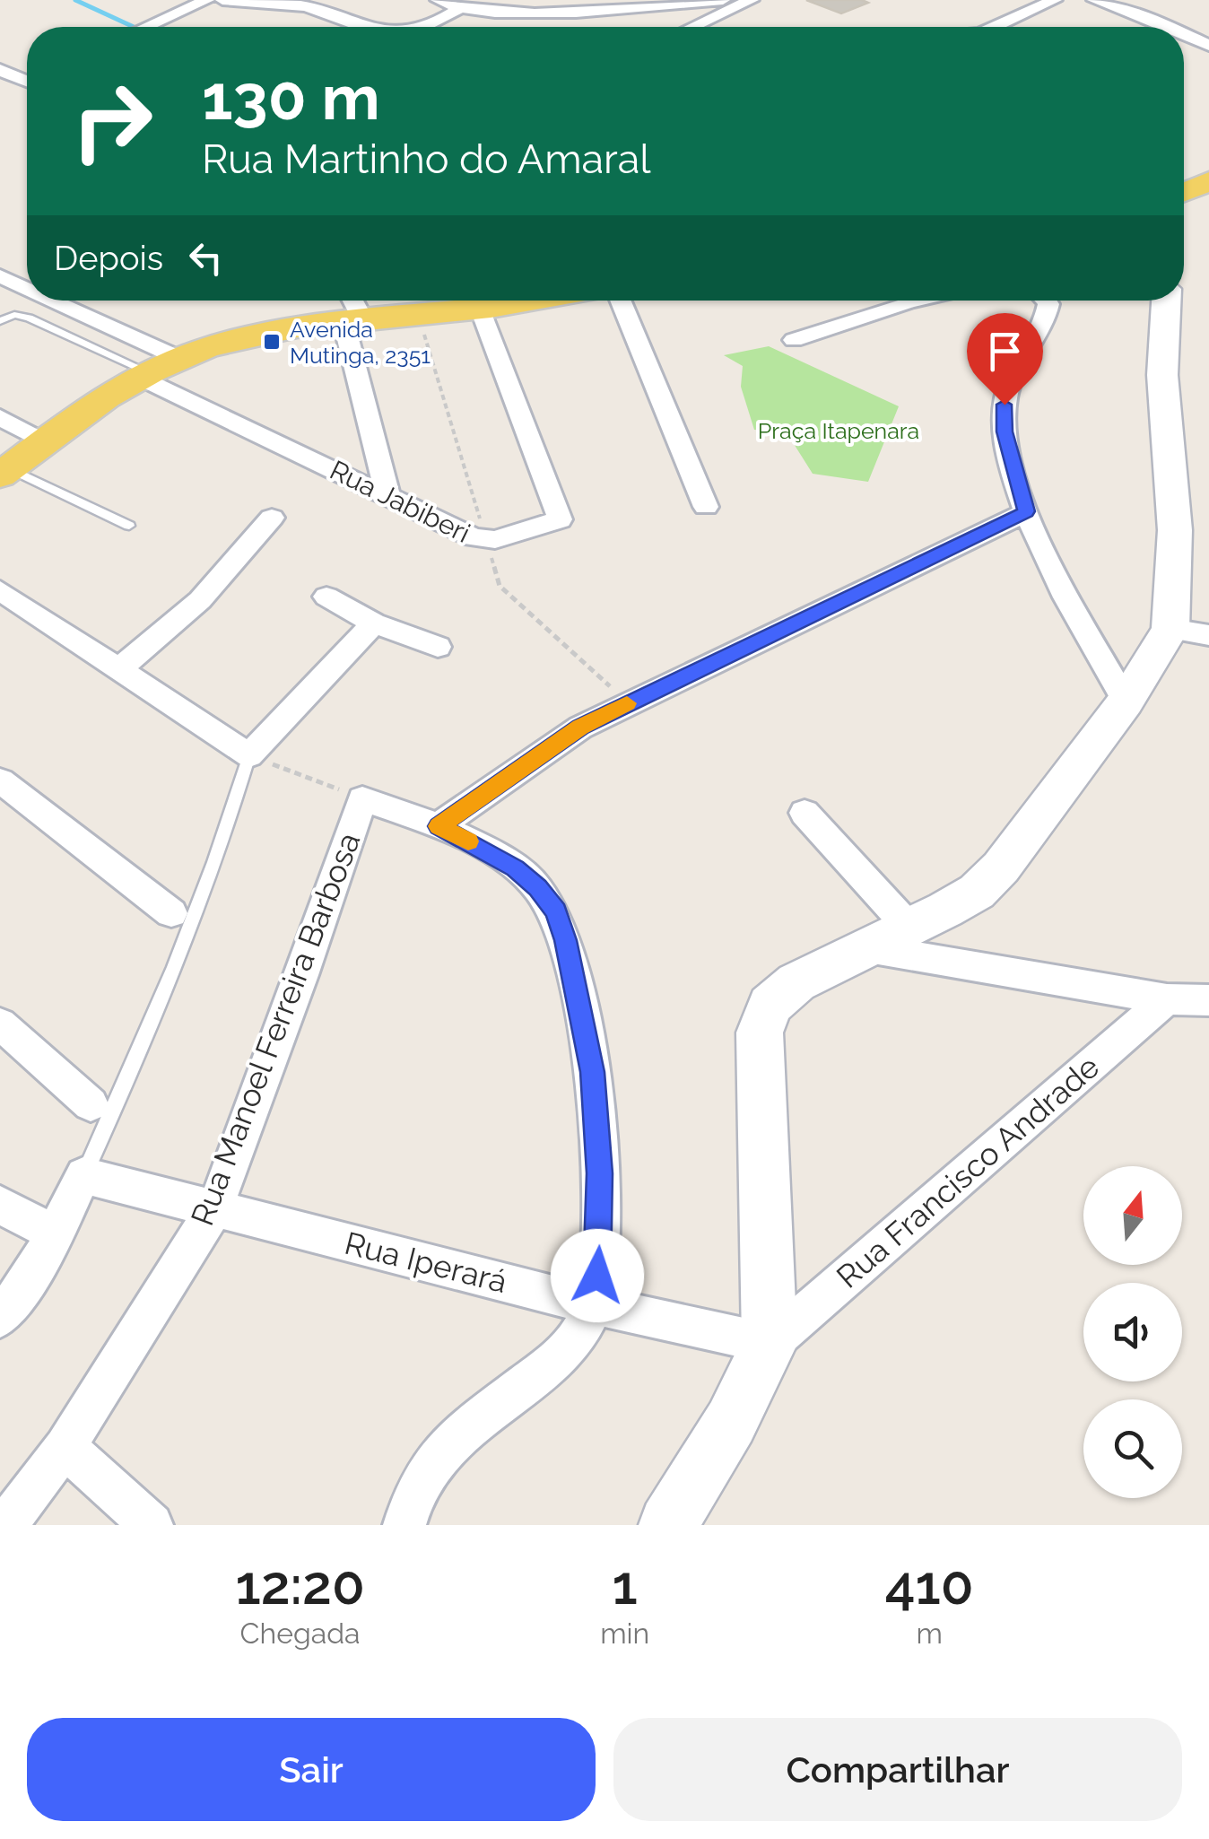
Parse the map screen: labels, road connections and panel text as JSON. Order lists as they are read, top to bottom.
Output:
{
  "streets": {
    "street": [
      "Rua Jabiberi",
      "Rua Manoel Ferreira Barbosa",
      "Rua Francisco Andrade",
      "Rua Iperará"
    ]
  },
  "crossings": [
    ["Rua Manoel Ferreira Barbosa", "Rua Iperará"],
    ["Rua Francisco Andrade", "Rua Iperará"]
  ],
  "parks": ["Praça Itapenara"],
  "places": {
    "transit": ["Avenida Mutinga, 2351"]
  },
  "north": "top",
  "page": {
    "turn": ["130 m", "Rua Martinho do Amaral"],
    "then": "Depois",
    "eta": [
      "12:20",
      "Chegada",
      "1",
      "min",
      "410",
      "m"
    ],
    "buttons": ["Sair", "Compartilhar"]
  }
}
